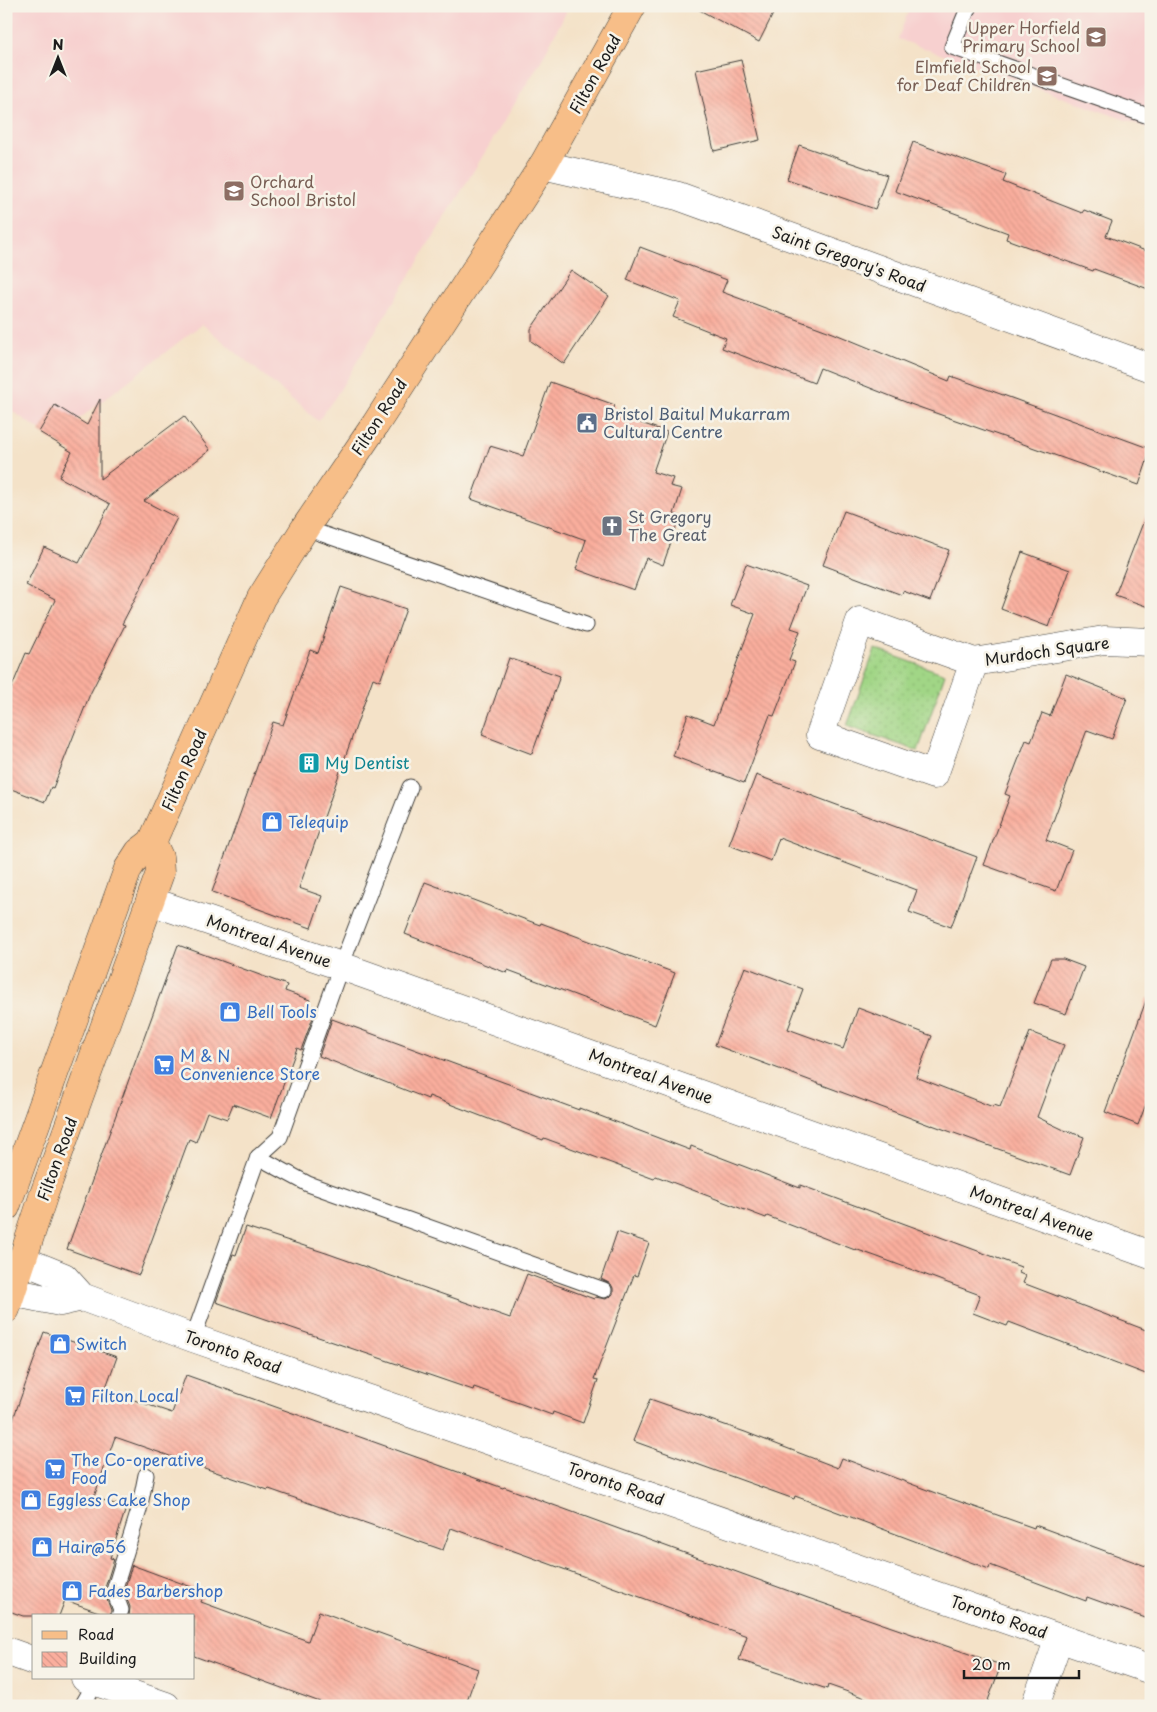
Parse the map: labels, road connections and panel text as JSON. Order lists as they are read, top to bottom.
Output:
{
  "streets": {
    "main road": ["Filton Road"],
    "street": [
      "Saint Gregory's Road",
      "Murdoch Square",
      "Montreal Avenue",
      "Toronto Road"
    ]
  },
  "crossings": [
    ["Filton Road", "Saint Gregory's Road"],
    ["Filton Road", "Montreal Avenue"],
    ["Filton Road", "Toronto Road"]
  ],
  "places": {
    "school or university": ["Upper Horfield Primary School", "Elmfield School for Deaf Children", "Orchard School Bristol"],
    "public building": ["Bristol Baitul Mukarram Cultural Centre"],
    "church": ["St Gregory The Great"],
    "building": ["My Dentist"],
    "shop": [
      "Telequip",
      "Bell Tools",
      "Switch",
      "Eggless Cake Shop",
      "Hair@56",
      "Fades Barbershop"
    ],
    "supermarket": ["M & N Convenience Store", "Filton Local", "The Co-operative Food"]
  },
  "legend": ["Road", "Building"],
  "scale_bar": "20 m",
  "north": "top"
}
